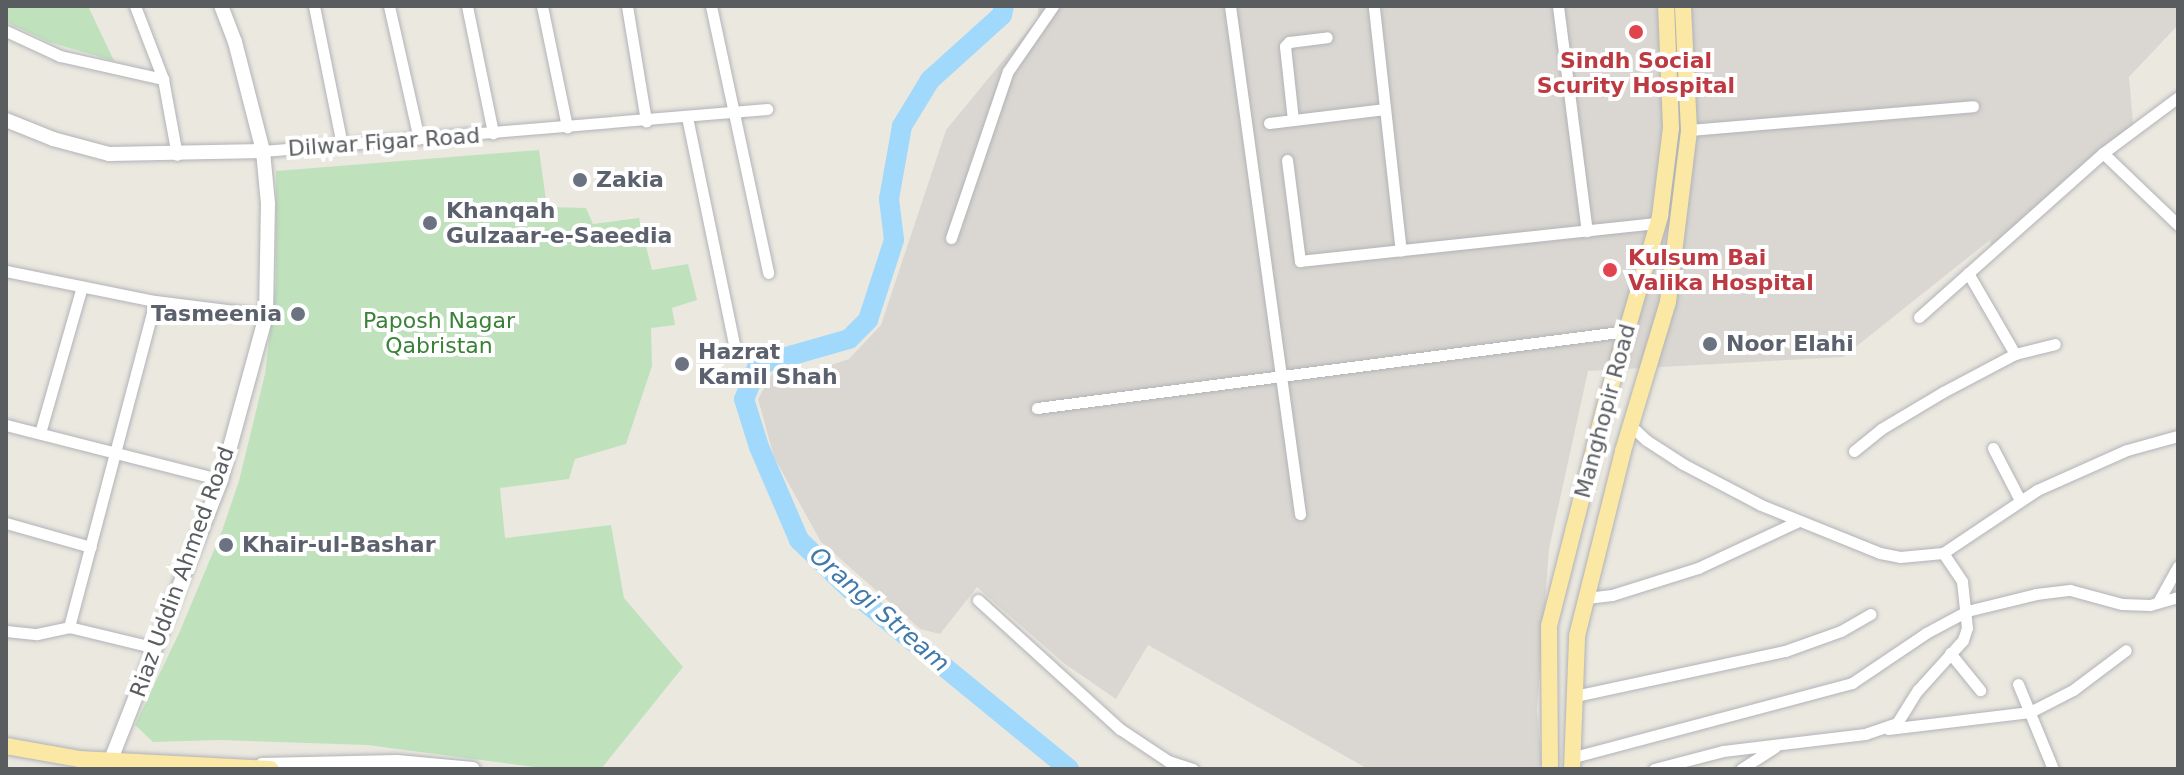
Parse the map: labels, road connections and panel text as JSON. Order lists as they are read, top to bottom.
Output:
{
  "streets": {
    "main road": ["Dilwar Figar Road", "Manghopir Road", "Riaz Uddin Ahmed Road"]
  },
  "crossings": [
    ["Dilwar Figar Road", "Riaz Uddin Ahmed Road"]
  ],
  "water": ["Orangi Stream"],
  "parks": ["Paposh Nagar Qabristan"],
  "places": [
    "Sindh Social Scurity Hospital",
    "Zakia",
    "Khanqah Gulzaar-e-Saeedia",
    "Kulsum Bai Valika Hospital",
    "Tasmeenia",
    "Noor Elahi",
    "Hazrat Kamil Shah",
    "Khair-ul-Bashar"
  ]
}
